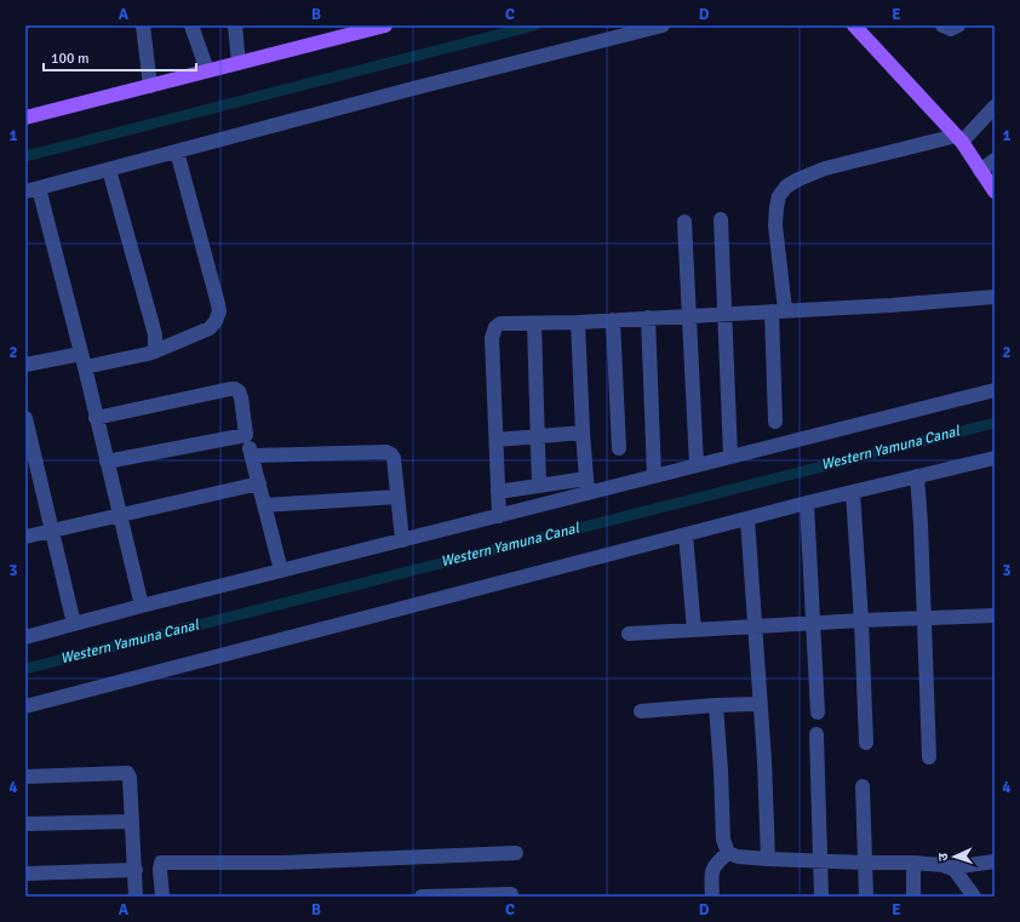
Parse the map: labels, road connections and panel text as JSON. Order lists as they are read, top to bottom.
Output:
{
  "water": ["Western Yamuna Canal"],
  "scale_bar": "100 m",
  "north": "left",
  "grid": {
    "columns": [
      "A",
      "B",
      "C",
      "D",
      "E"
    ],
    "rows": [
      "1",
      "2",
      "3",
      "4"
    ]
  }
}
